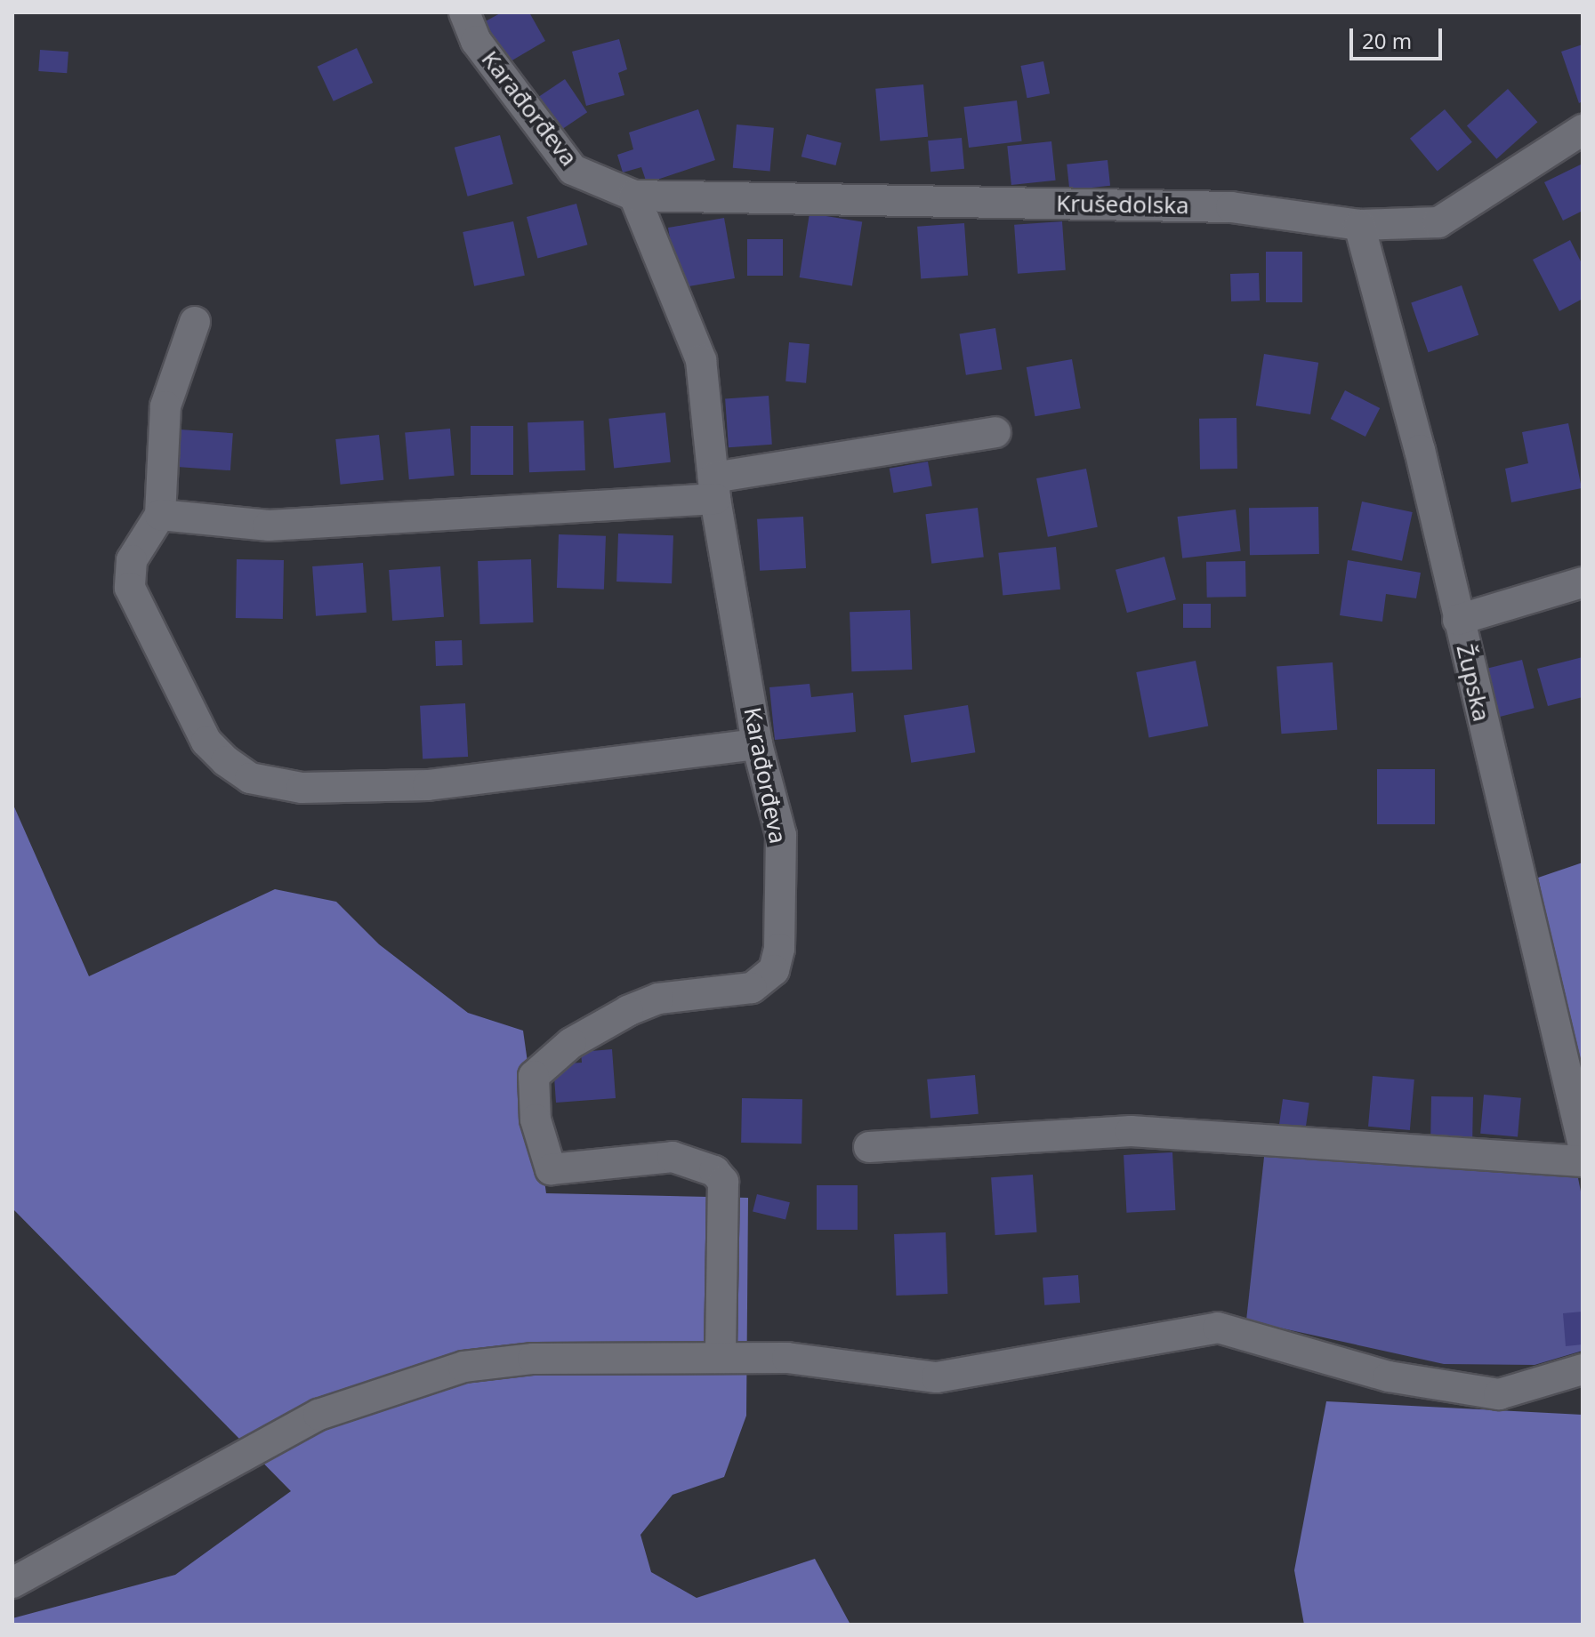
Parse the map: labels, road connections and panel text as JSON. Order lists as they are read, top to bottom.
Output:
{
  "streets": {
    "street": ["Karađorđeva", "Krušedolska", "Župska"]
  },
  "crossings": [
    ["Karađorđeva", "Krušedolska"],
    ["Krušedolska", "Župska"]
  ],
  "scale_bar": "20 m"
}
